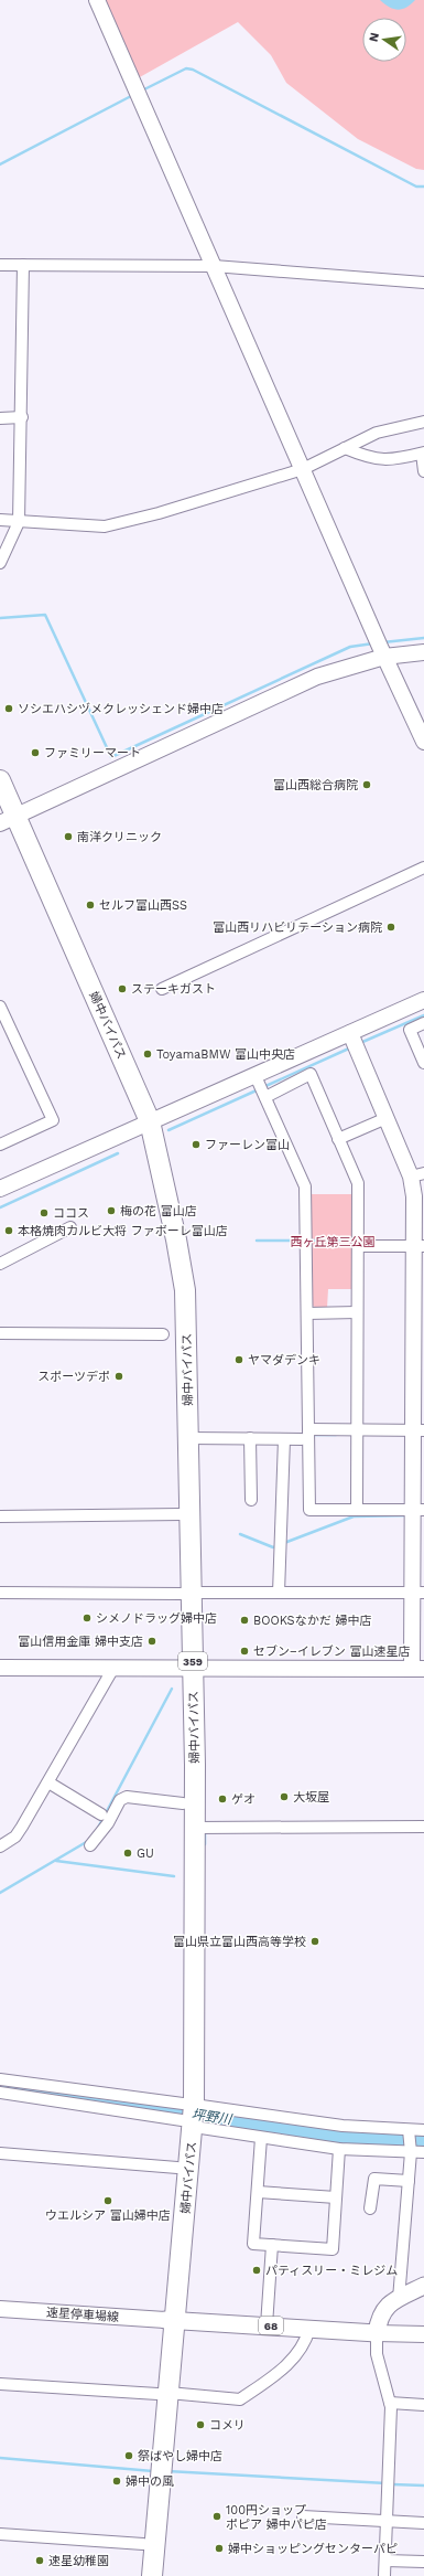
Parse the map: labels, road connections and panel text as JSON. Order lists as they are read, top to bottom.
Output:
{
  "streets": {
    "highway": ["婦中バイパス", "359"],
    "main road": ["68"],
    "street": ["速星停車場線"]
  },
  "crossings": [
    ["婦中バイパス", "速星停車場線"],
    ["婦中バイパス", "68"],
    ["速星停車場線", "68"]
  ],
  "water": ["坪野川"],
  "parks": ["西ヶ丘第三公園"],
  "places": [
    "ソシエハシヅメクレッシェンド婦中店",
    "ファミリーマート",
    "富山西総合病院",
    "南洋クリニック",
    "セルフ富山西SS",
    "富山西リハビリテーション病院",
    "ステーキガスト",
    "ToyamaBMW 富山中央店",
    "ファーレン富山",
    "梅の花 富山店",
    "ココス",
    "本格焼肉カルビ大将 ファボーレ富山店",
    "ヤマダデンキ",
    "スポーツデポ",
    "シメノドラッグ婦中店",
    "BOOKSなかだ 婦中店",
    "富山信用金庫 婦中支店",
    "セブン−イレブン 富山速星店",
    "大坂屋",
    "ゲオ",
    "GU",
    "富山県立富山西高等学校",
    "ウエルシア 富山婦中店",
    "パティスリー・ミレジム",
    "コメリ",
    "祭ばやし婦中店",
    "婦中の風",
    "100円ショップ ポピア 婦中パピ店",
    "婦中ショッピングセンターパピ",
    "速星幼稚園"
  ],
  "north": "left"
}
